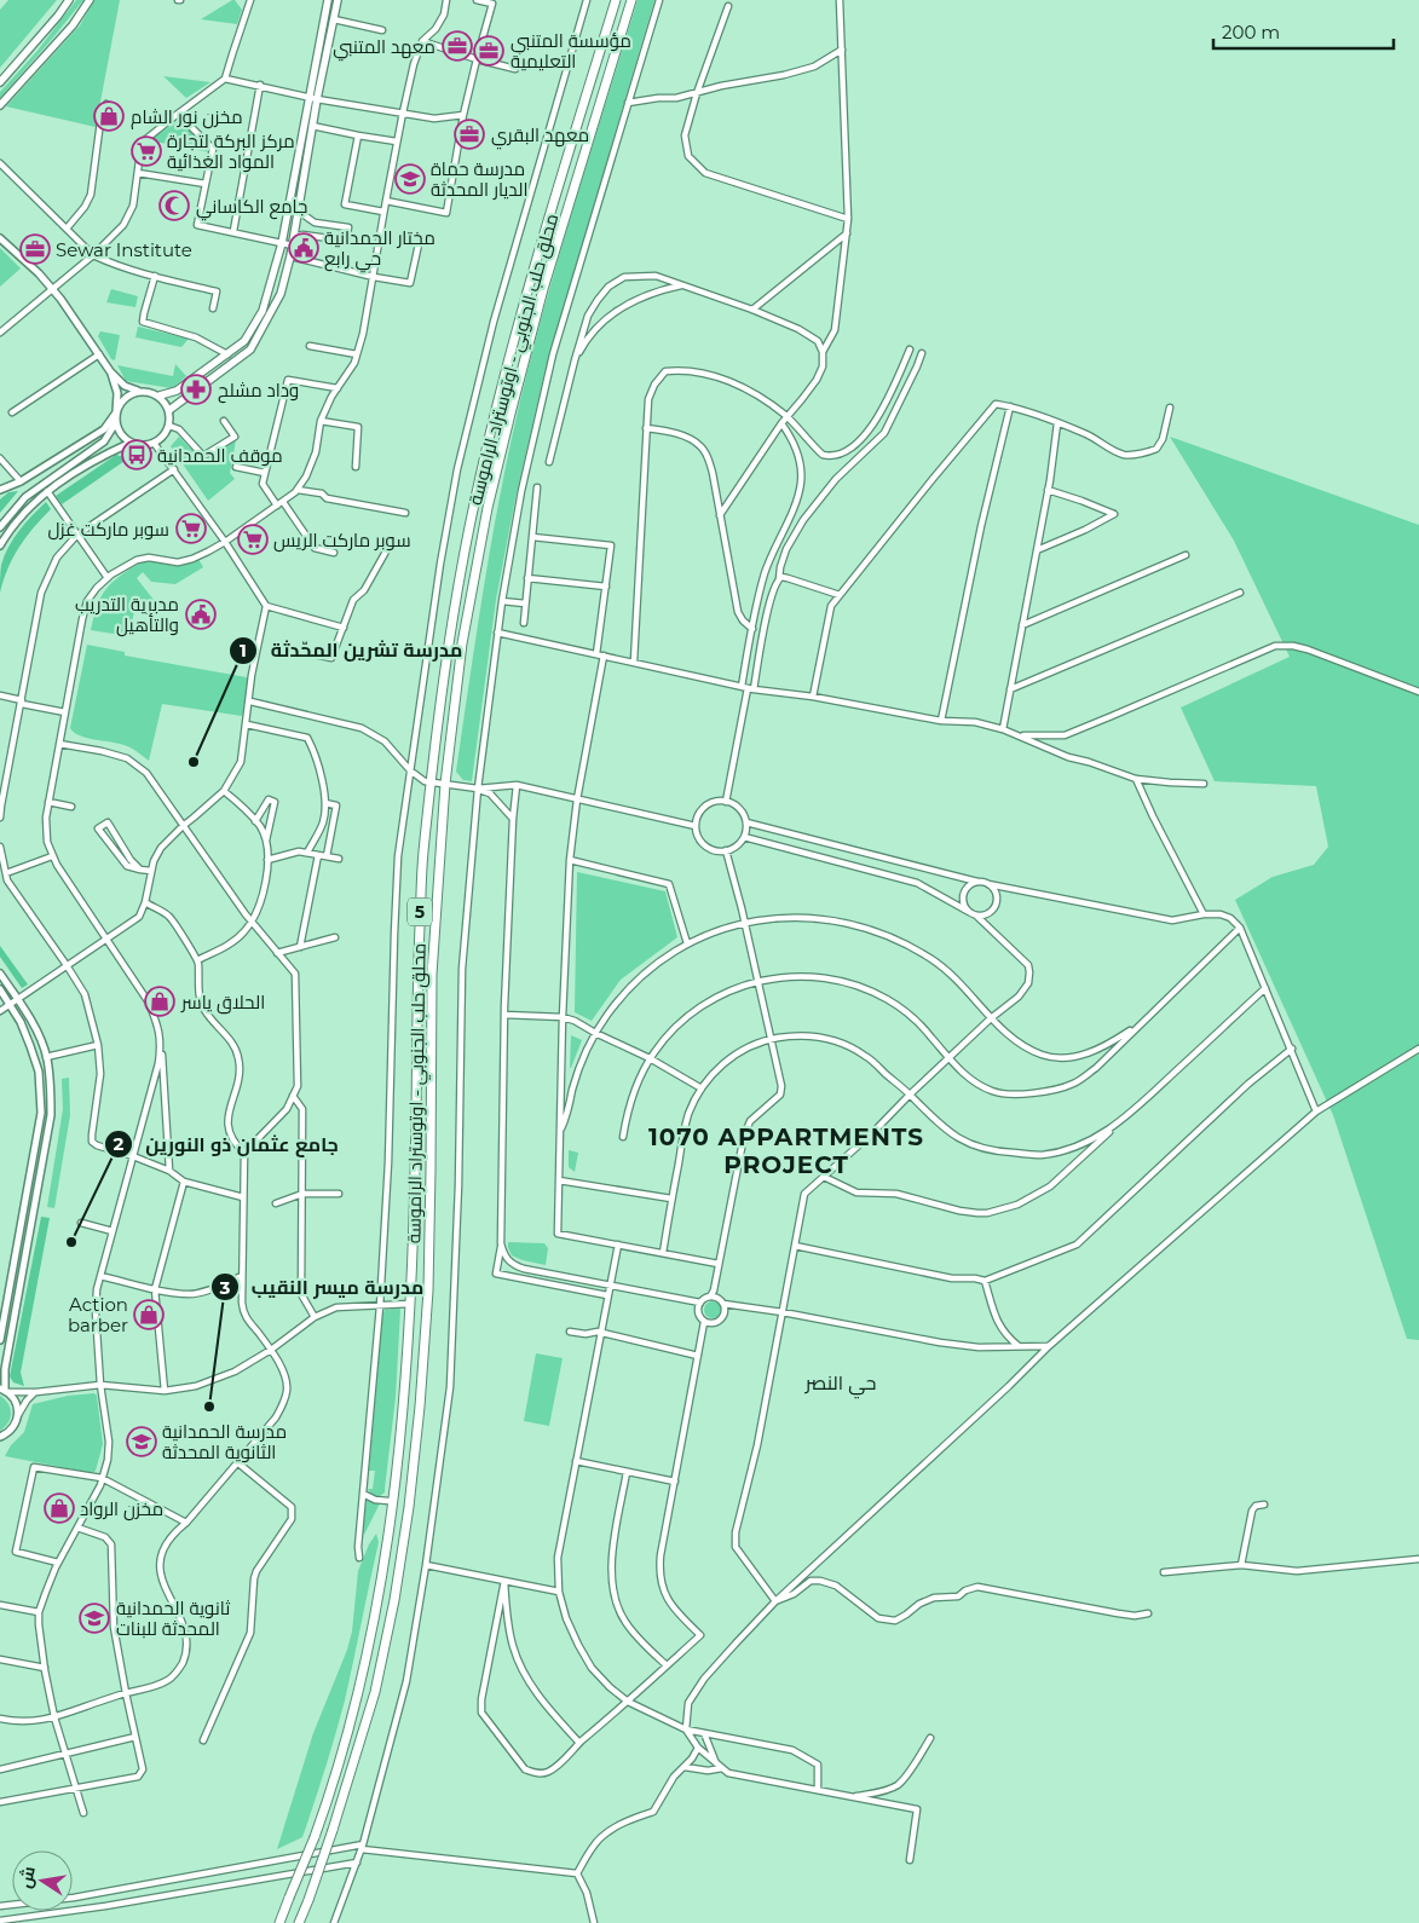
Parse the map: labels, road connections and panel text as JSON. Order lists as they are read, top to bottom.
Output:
{
  "streets": {
    "highway": ["محلق حلب الجنوبي - اوتوستراد الراموسة", "5"]
  },
  "districts": ["1070 APPARTMENTS PROJECT", "حي النصر"],
  "places": {
    "office": [
      "معهد المتنبي",
      "مؤسسة المتنبي التعليمية",
      "معهد البقري",
      "Sewar Institute"
    ],
    "shop": [
      "مخزن نور الشام",
      "الحلاق ياسر",
      "Action barber",
      "مخزن الرواد"
    ],
    "supermarket": ["مركز البركة لتجارة المواد الغذائية", "سوبر ماركت غزل", "سوبر ماركت الريس"],
    "school or university": ["مدرسة حماة الديار المحدثة", "مدرسة الحمدانية الثانوية المحدثة", "ثانوية الحمدانية المحدثة للبنات"],
    "mosque": ["جامع الكاساني"],
    "public building": ["مختار الحمدانية حي رابع", "مديرية التدريب والتأهيل"],
    "pharmacy": ["وداد مشلح"],
    "bus stop": ["موقف الحمدانية"],
    "other": ["مدرسة تشرين المحّدثة", "جامع عثمان ذو النورين", "مدرسة ميسر النقيب"]
  },
  "scale_bar": "200 m",
  "north": "left"
}
